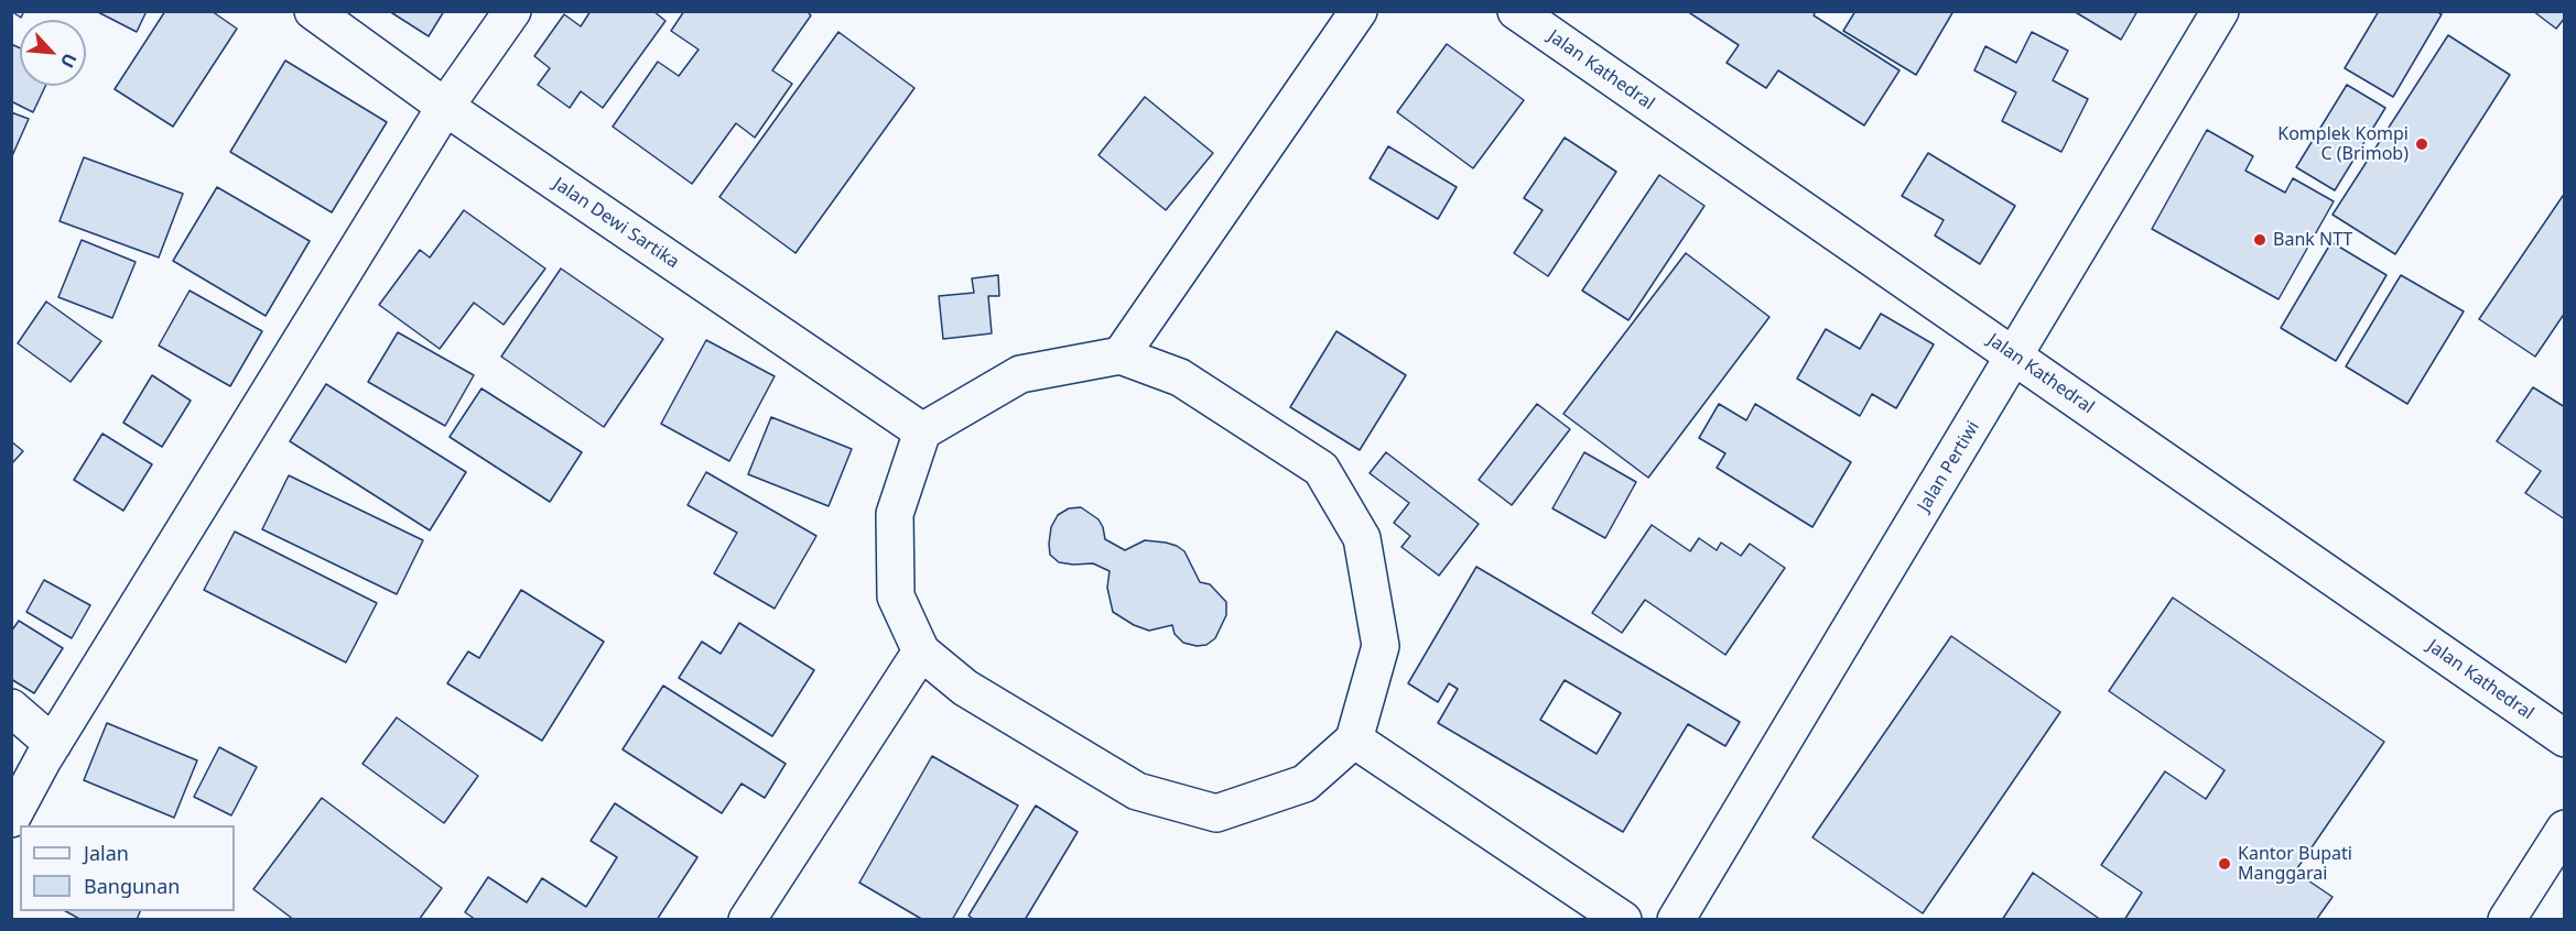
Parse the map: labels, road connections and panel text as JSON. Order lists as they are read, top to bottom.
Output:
{
  "streets": {
    "main road": ["Jalan Kathedral", "Jalan Dewi Sartika", "Jalan Pertiwi"]
  },
  "crossings": [
    ["Jalan Kathedral", "Jalan Pertiwi"]
  ],
  "places": ["Komplek Kompi C (Brimob)", "Bank NTT", "Kantor Bupati Manggarai"],
  "legend": ["Jalan", "Bangunan"],
  "north": "bottom right"
}
